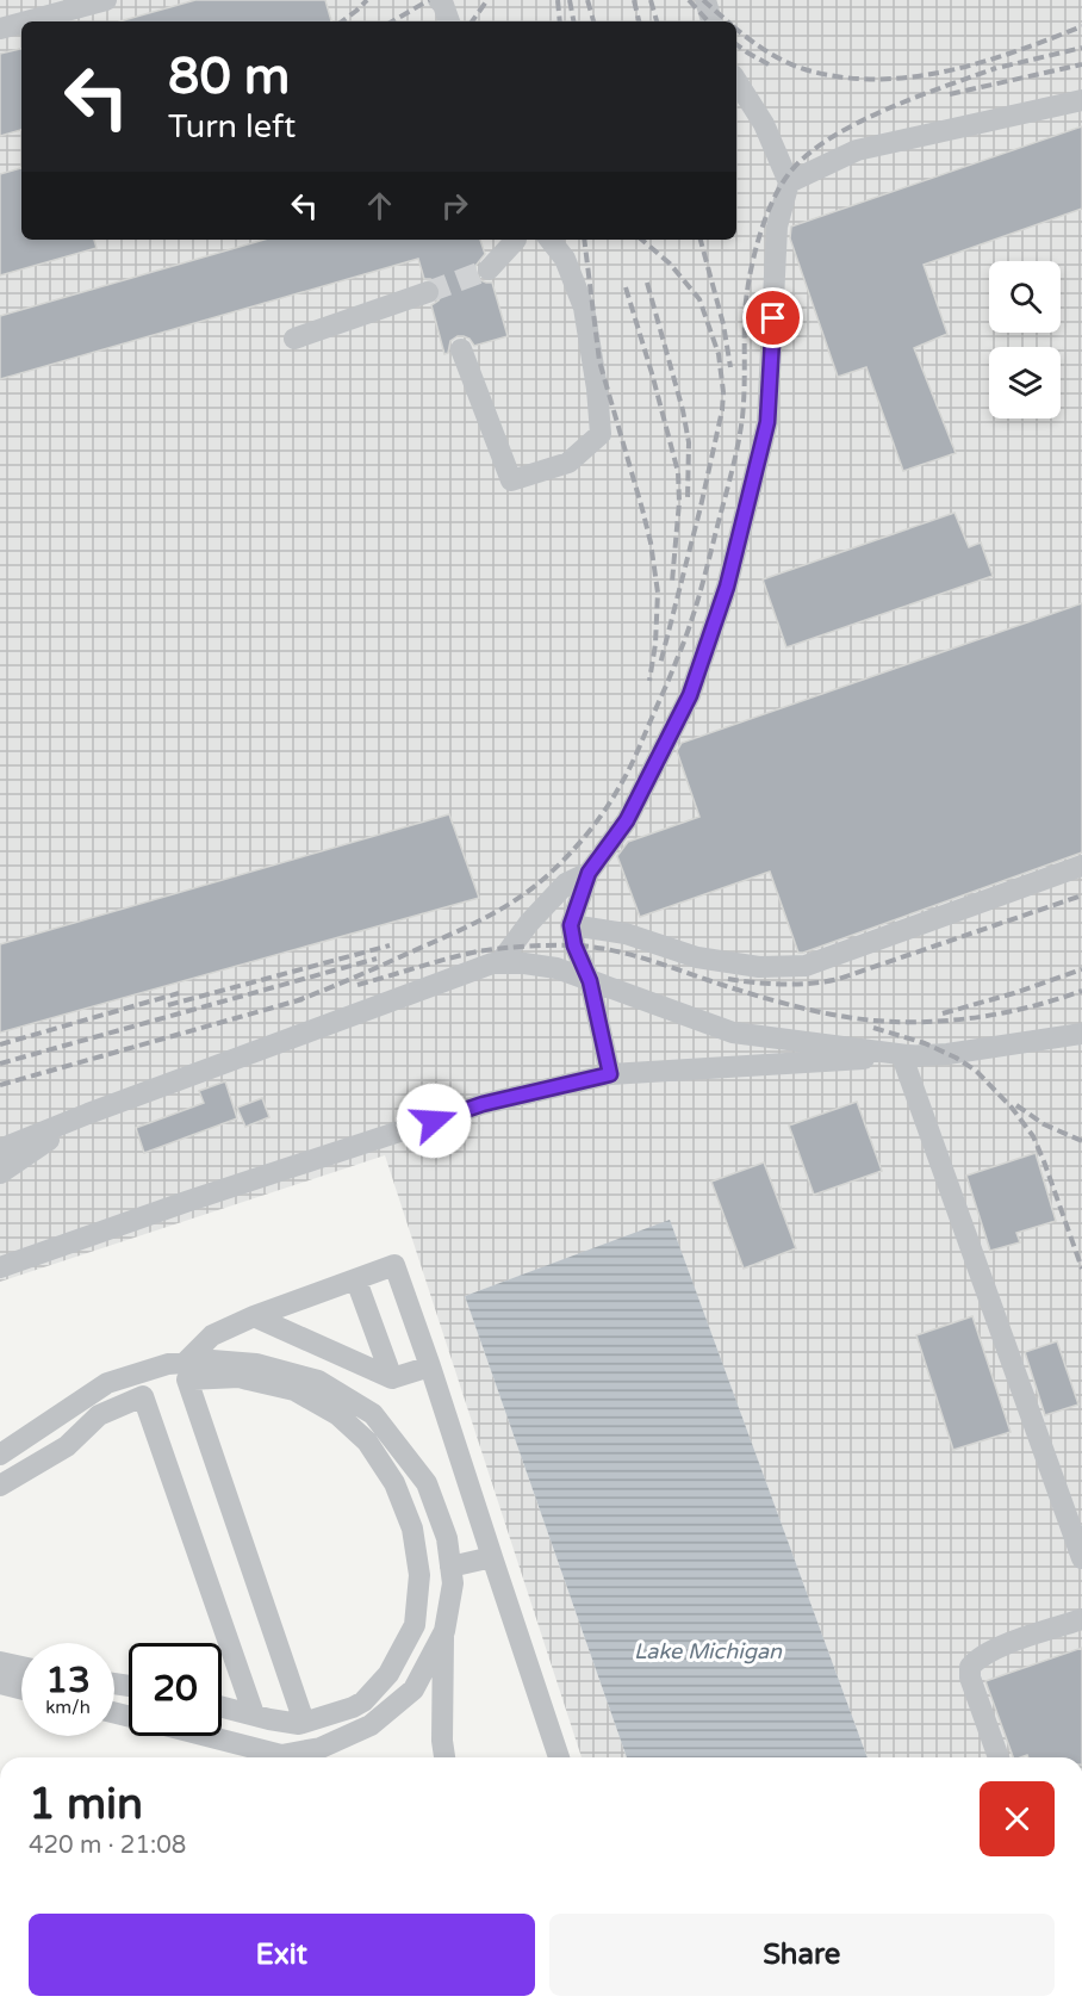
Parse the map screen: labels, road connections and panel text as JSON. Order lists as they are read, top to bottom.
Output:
{
  "water": ["Lake Michigan"],
  "page": {
    "turn": ["80 m", "Turn left"],
    "speed": "13 km/h",
    "limit": "20",
    "heading": ["1 min", "420 m · 21:08"],
    "buttons": ["Exit", "Share"]
  }
}
